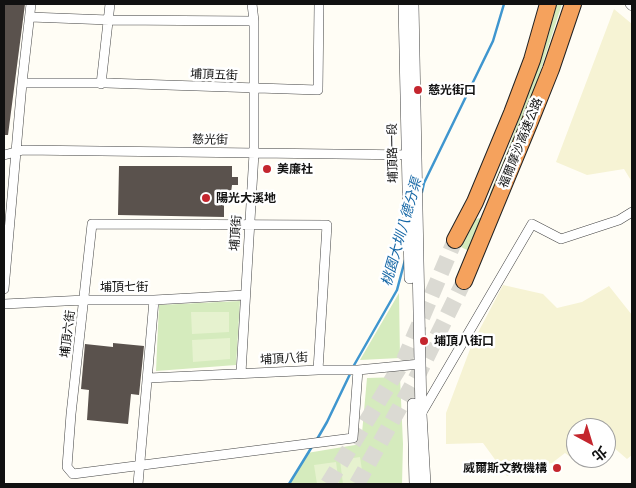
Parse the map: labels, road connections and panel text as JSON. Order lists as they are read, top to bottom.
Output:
{
  "streets": {
    "highway": ["福爾摩沙高速公路"],
    "street": [
      "埔頂五街",
      "慈光街",
      "埔頂路一段",
      "埔頂街",
      "埔頂七街",
      "埔頂六街",
      "埔頂八街"
    ]
  },
  "crossings": [
    ["埔頂五街", "埔頂街"],
    ["慈光街", "埔頂路一段"],
    ["慈光街", "埔頂街"],
    ["埔頂路一段", "埔頂八街"],
    ["埔頂街", "埔頂七街"],
    ["埔頂街", "埔頂六街"],
    ["埔頂街", "埔頂八街"],
    ["埔頂七街", "埔頂六街"],
    ["埔頂六街", "埔頂八街"]
  ],
  "water": ["桃園大圳八德分渠"],
  "places": [
    "慈光街口",
    "美廉社",
    "陽光大溪地",
    "埔頂八街口",
    "威爾斯文教機構"
  ],
  "north": "bottom right"
}
